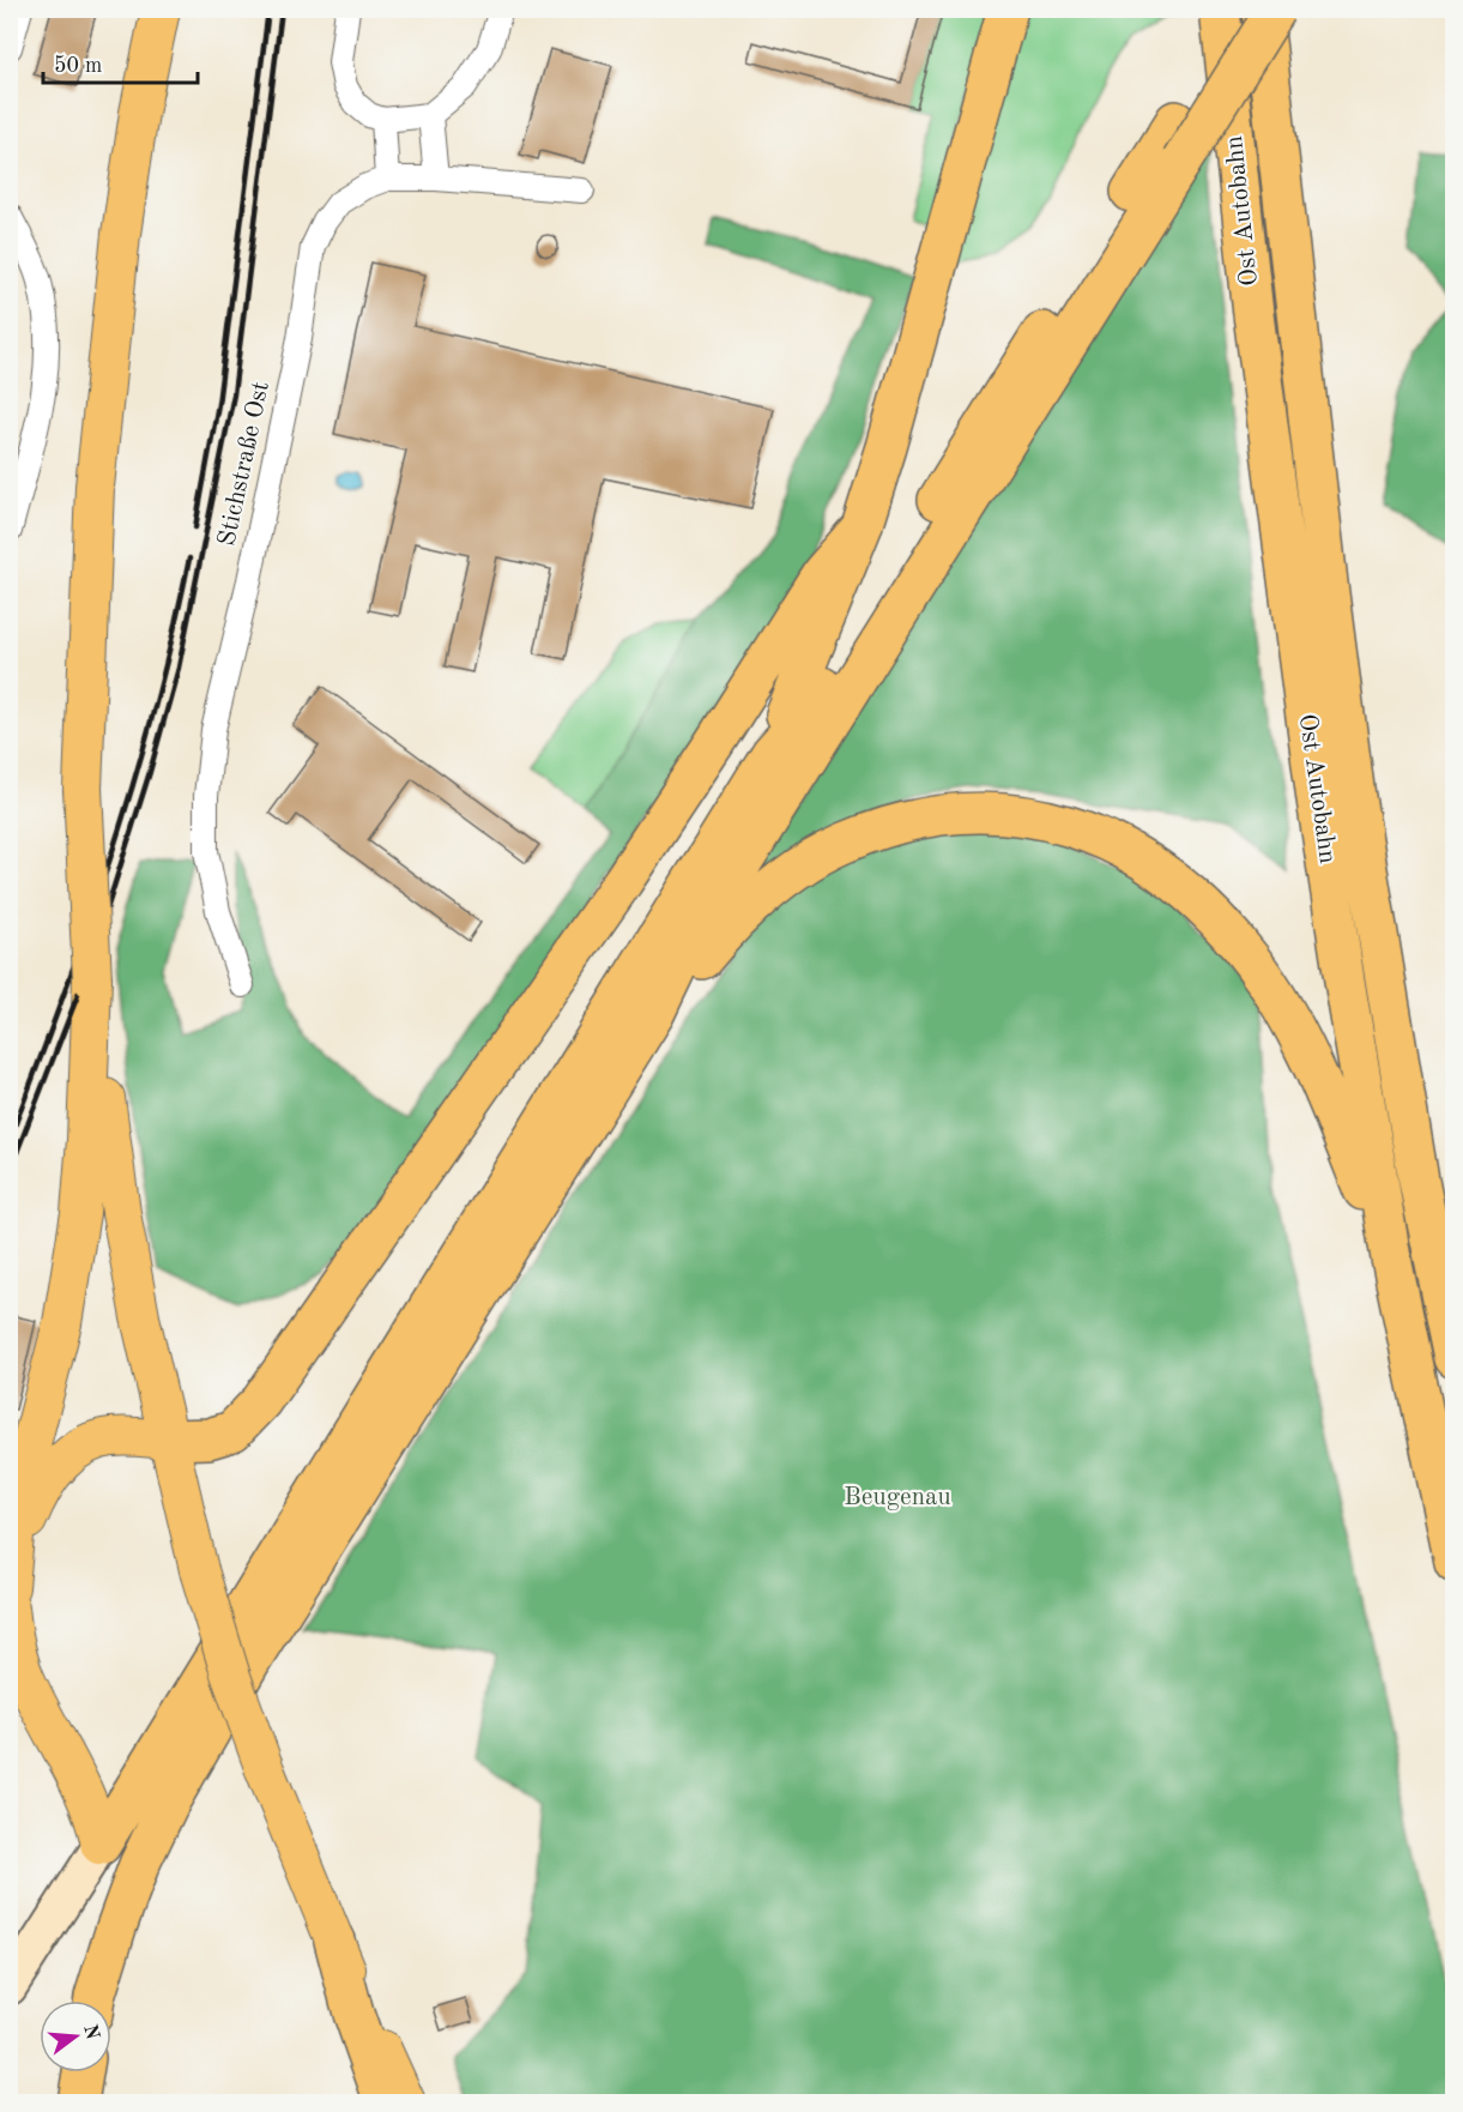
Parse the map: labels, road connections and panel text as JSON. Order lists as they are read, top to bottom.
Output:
{
  "streets": {
    "highway": ["Ost Autobahn"],
    "street": ["Stichstraße Ost"]
  },
  "parks": ["Beugenau"],
  "scale_bar": "50 m",
  "north": "right"
}
